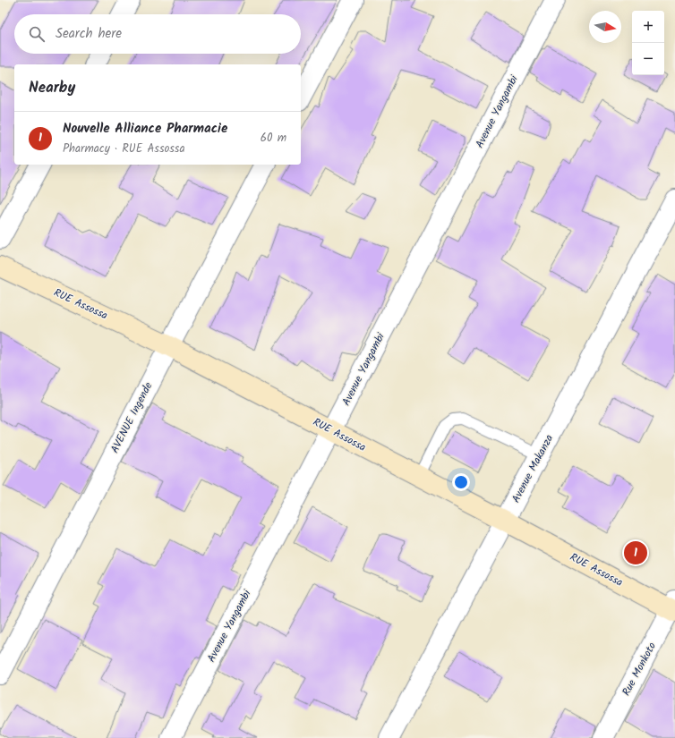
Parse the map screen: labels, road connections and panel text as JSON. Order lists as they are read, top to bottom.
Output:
{
  "streets": {
    "street": [
      "Avenue Yangambi",
      "RUE Assossa",
      "AVENUE Ingende",
      "Avenue Makanza",
      "Rue Monkoto"
    ]
  },
  "crossings": [
    ["Avenue Yangambi", "RUE Assossa"],
    ["RUE Assossa", "AVENUE Ingende"],
    ["RUE Assossa", "Avenue Makanza"],
    ["RUE Assossa", "Rue Monkoto"]
  ],
  "north": "right",
  "page": {
    "map_buttons": ["+", "−"],
    "search": "Search here",
    "heading": "Nearby",
    "list": [
      {
        "mark": "1",
        "name": "Nouvelle Alliance Pharmacie",
        "note": "Pharmacy · RUE Assossa",
        "value": "60 m"
      }
    ],
    "pins": "1"
  }
}
